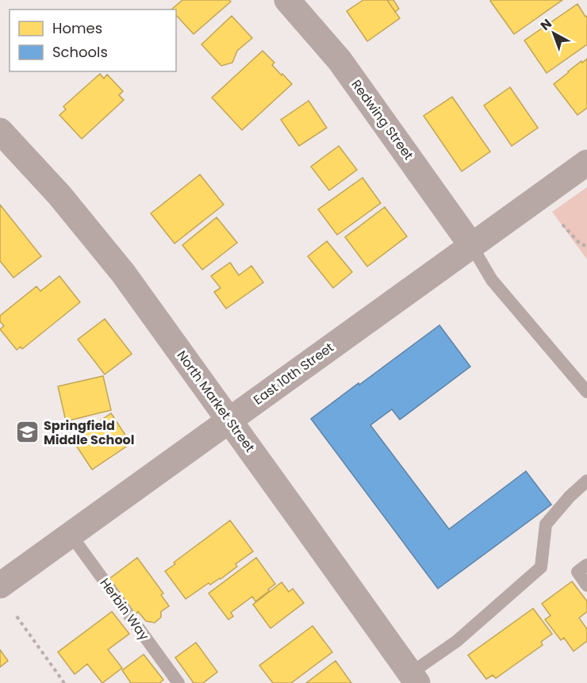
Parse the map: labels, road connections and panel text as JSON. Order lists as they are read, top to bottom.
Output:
{
  "streets": {
    "street": ["Redwing Street", "East 10th Street", "North Market Street"],
    "lane": ["Herbin Way"]
  },
  "crossings": [
    ["Redwing Street", "East 10th Street"],
    ["East 10th Street", "North Market Street"],
    ["East 10th Street", "Herbin Way"]
  ],
  "places": {
    "school or university": ["Springfield Middle School"]
  },
  "legend": ["Homes", "Schools"],
  "north": "top left"
}
